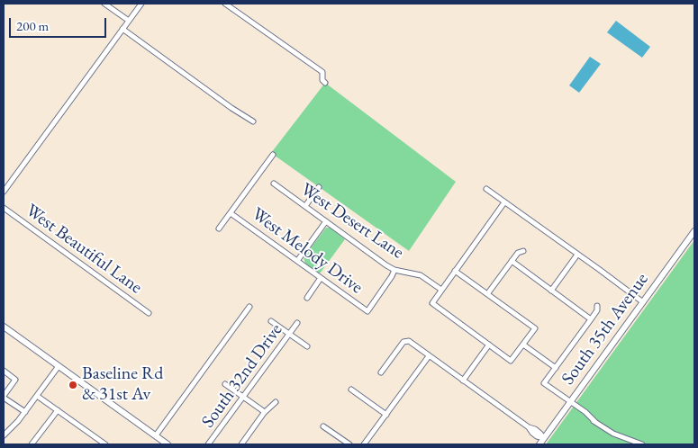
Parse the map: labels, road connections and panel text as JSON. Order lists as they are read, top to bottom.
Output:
{
  "streets": {
    "main road": ["South 35th Avenue"],
    "street": [
      "West Desert Lane",
      "West Beautiful Lane",
      "West Melody Drive",
      "South 32nd Drive"
    ]
  },
  "crossings": [
    ["West Desert Lane", "West Melody Drive"]
  ],
  "places": ["Baseline Rd & 31st Av"],
  "scale_bar": "200 m"
}
